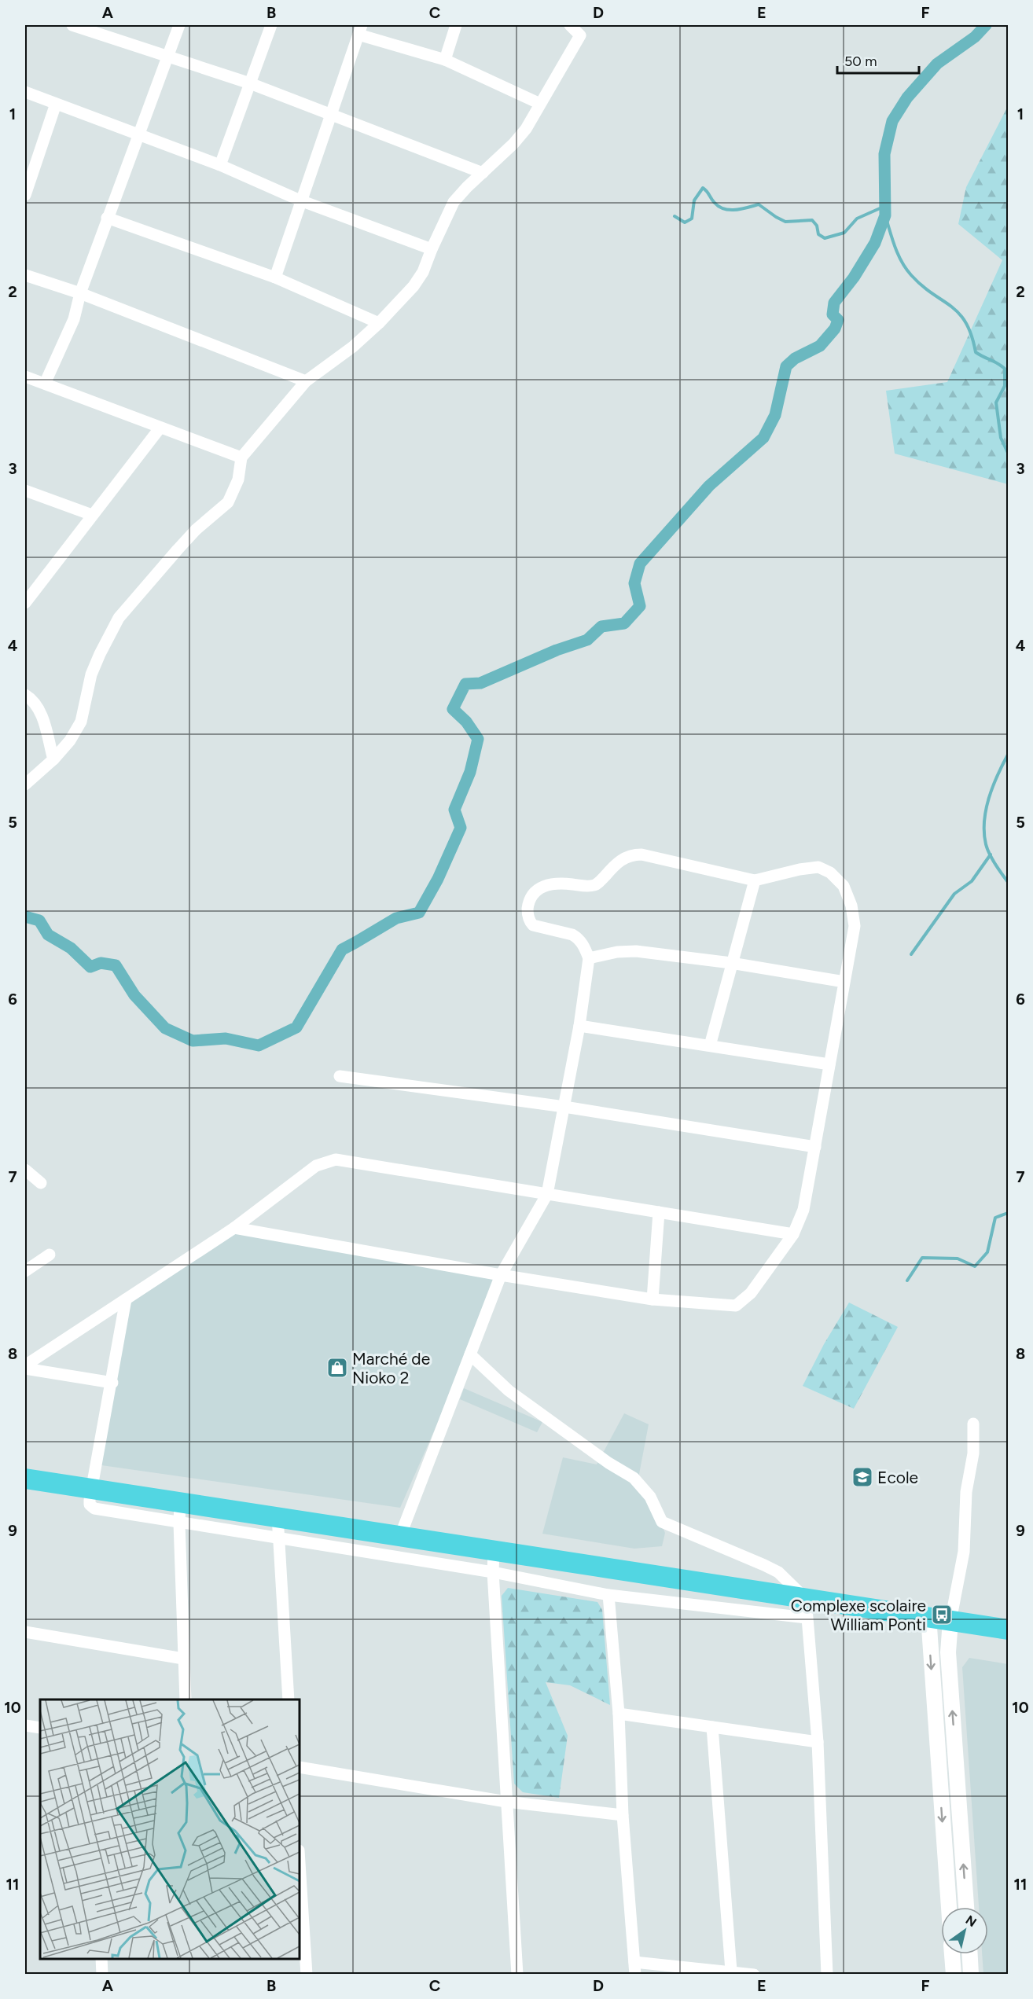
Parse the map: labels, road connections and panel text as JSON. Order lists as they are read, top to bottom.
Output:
{
  "places": {
    "shop": ["Marché de Nioko 2"],
    "school or university": ["Ecole"],
    "bus stop": ["Complexe scolaire William Ponti"]
  },
  "scale_bar": "50 m",
  "north": "top right",
  "grid": {
    "columns": [
      "A",
      "B",
      "C",
      "D",
      "E",
      "F"
    ],
    "rows": [
      "1",
      "2",
      "3",
      "4",
      "5",
      "6",
      "7",
      "8",
      "9",
      "10",
      "11"
    ]
  }
}
